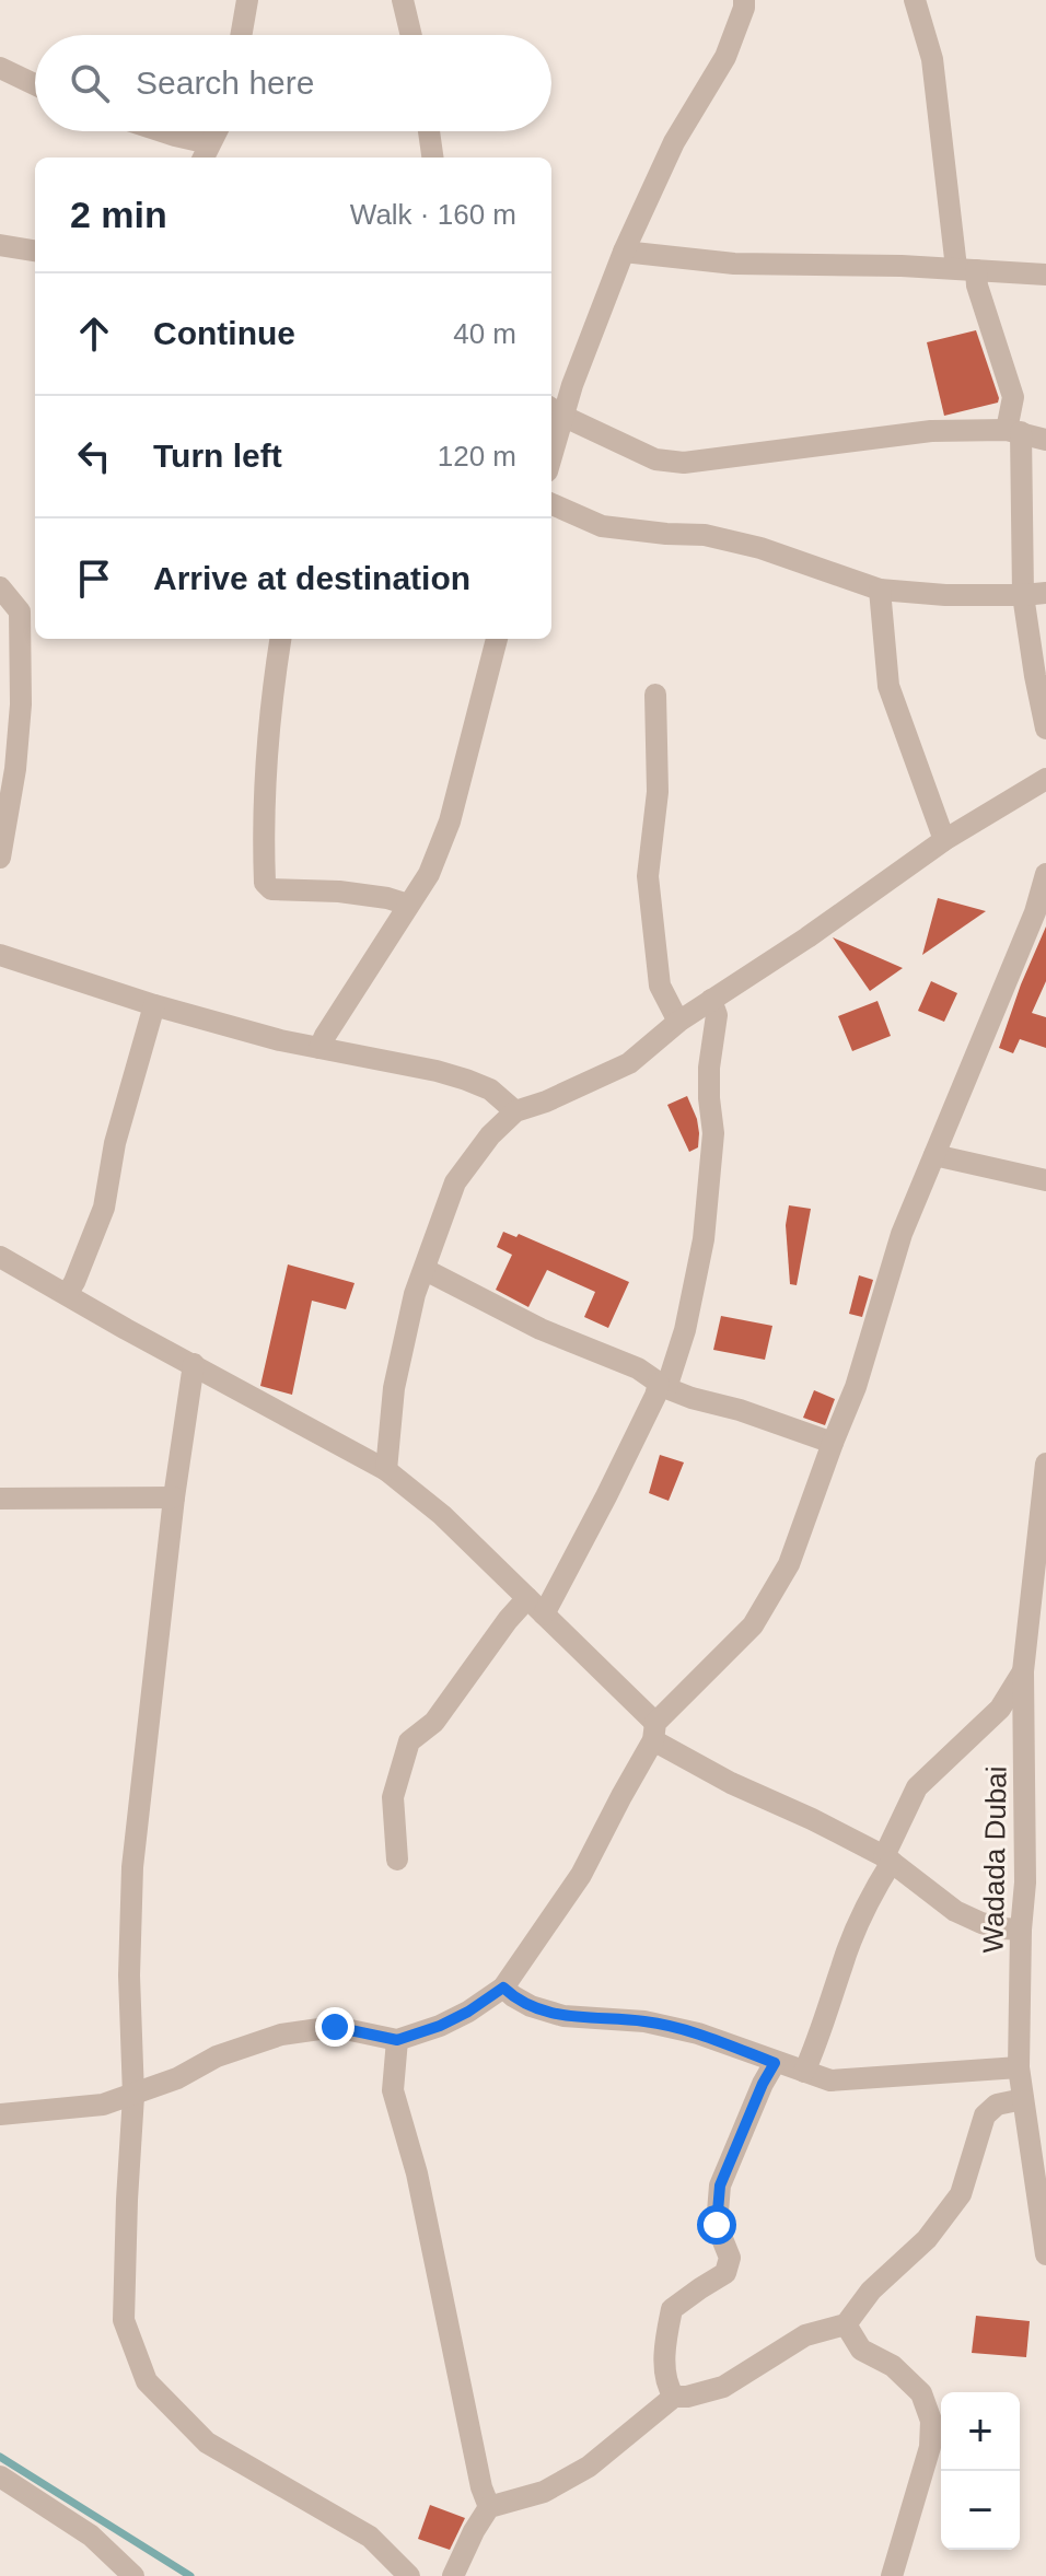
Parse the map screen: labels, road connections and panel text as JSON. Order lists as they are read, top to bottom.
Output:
{
  "streets": {
    "street": ["Wadada Dubai"]
  },
  "page": {
    "search": "Search here",
    "heading": ["2 min", "Walk · 160 m"],
    "list": [
      ["Continue", "40 m"],
      ["Turn left", "120 m"],
      "Arrive at destination"
    ],
    "map_buttons": ["+", "−"]
  }
}
